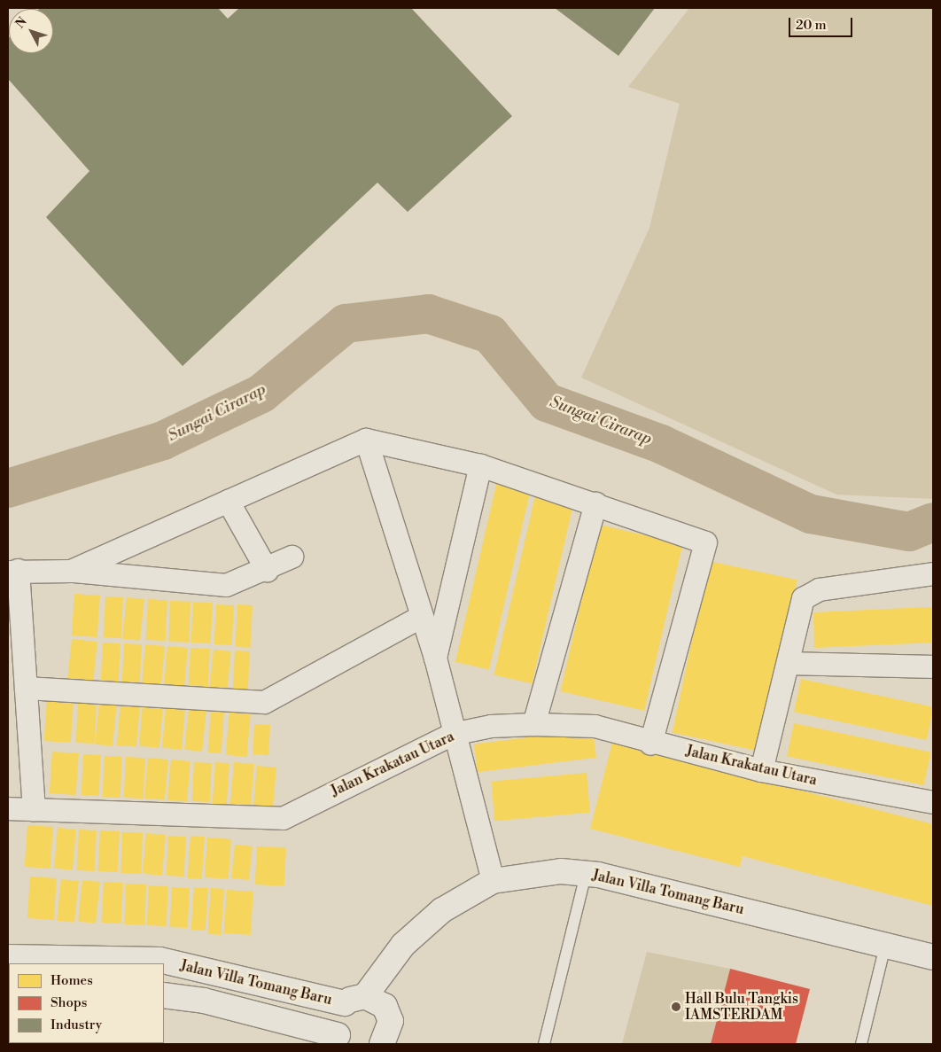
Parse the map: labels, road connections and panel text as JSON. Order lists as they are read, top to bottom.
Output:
{
  "streets": {
    "street": ["Jalan Krakatau Utara", "Jalan Villa Tomang Baru"]
  },
  "water": ["Sungai Cirarap"],
  "places": ["Hall Bulu Tangkis IAMSTERDAM"],
  "legend": ["Homes", "Shops", "Industry"],
  "scale_bar": "20 m",
  "north": "top left"
}
